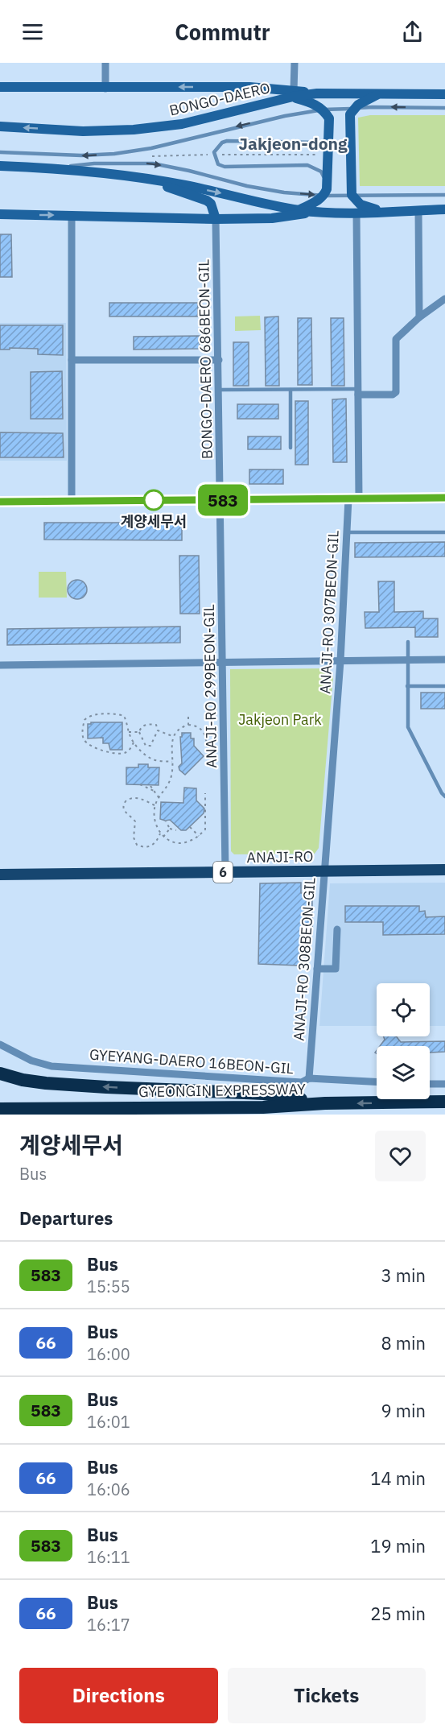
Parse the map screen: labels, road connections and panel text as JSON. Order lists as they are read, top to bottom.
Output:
{
  "streets": {
    "highway": ["GYEONGIN EXPRESSWAY"],
    "main road": ["BONGO-DAERO", "ANAJI-RO", "6"],
    "street": [
      "BONGO-DAERO 686BEON-GIL",
      "ANAJI-RO 307BEON-GIL",
      "ANAJI-RO 299BEON-GIL",
      "ANAJI-RO 308BEON-GIL",
      "GYEYANG-DAERO 16BEON-GIL"
    ]
  },
  "crossings": [
    ["BONGO-DAERO 686BEON-GIL", "ANAJI-RO 299BEON-GIL"],
    ["ANAJI-RO 307BEON-GIL", "ANAJI-RO"],
    ["ANAJI-RO 307BEON-GIL", "ANAJI-RO 308BEON-GIL"],
    ["ANAJI-RO 299BEON-GIL", "ANAJI-RO"],
    ["ANAJI-RO", "ANAJI-RO 308BEON-GIL"],
    ["ANAJI-RO 308BEON-GIL", "GYEYANG-DAERO 16BEON-GIL"]
  ],
  "districts": ["Jakjeon-dong"],
  "parks": ["Jakjeon Park"],
  "places": ["계양세무서"],
  "lines": ["bus line 583"],
  "page": {
    "header": "Commutr",
    "on_map": "583",
    "heading": [
      ["계양세무서", "Bus"],
      "Departures"
    ],
    "list": [
      {
        "mark": "583",
        "name": "Bus",
        "note": "15:55",
        "value": "3 min"
      },
      {
        "mark": "66",
        "name": "Bus",
        "note": "16:00",
        "value": "8 min"
      },
      {
        "mark": "583",
        "name": "Bus",
        "note": "16:01",
        "value": "9 min"
      },
      {
        "mark": "66",
        "name": "Bus",
        "note": "16:06",
        "value": "14 min"
      },
      {
        "mark": "583",
        "name": "Bus",
        "note": "16:11",
        "value": "19 min"
      },
      {
        "mark": "66",
        "name": "Bus",
        "note": "16:17",
        "value": "25 min"
      }
    ],
    "buttons": ["Directions", "Tickets"]
  }
}
